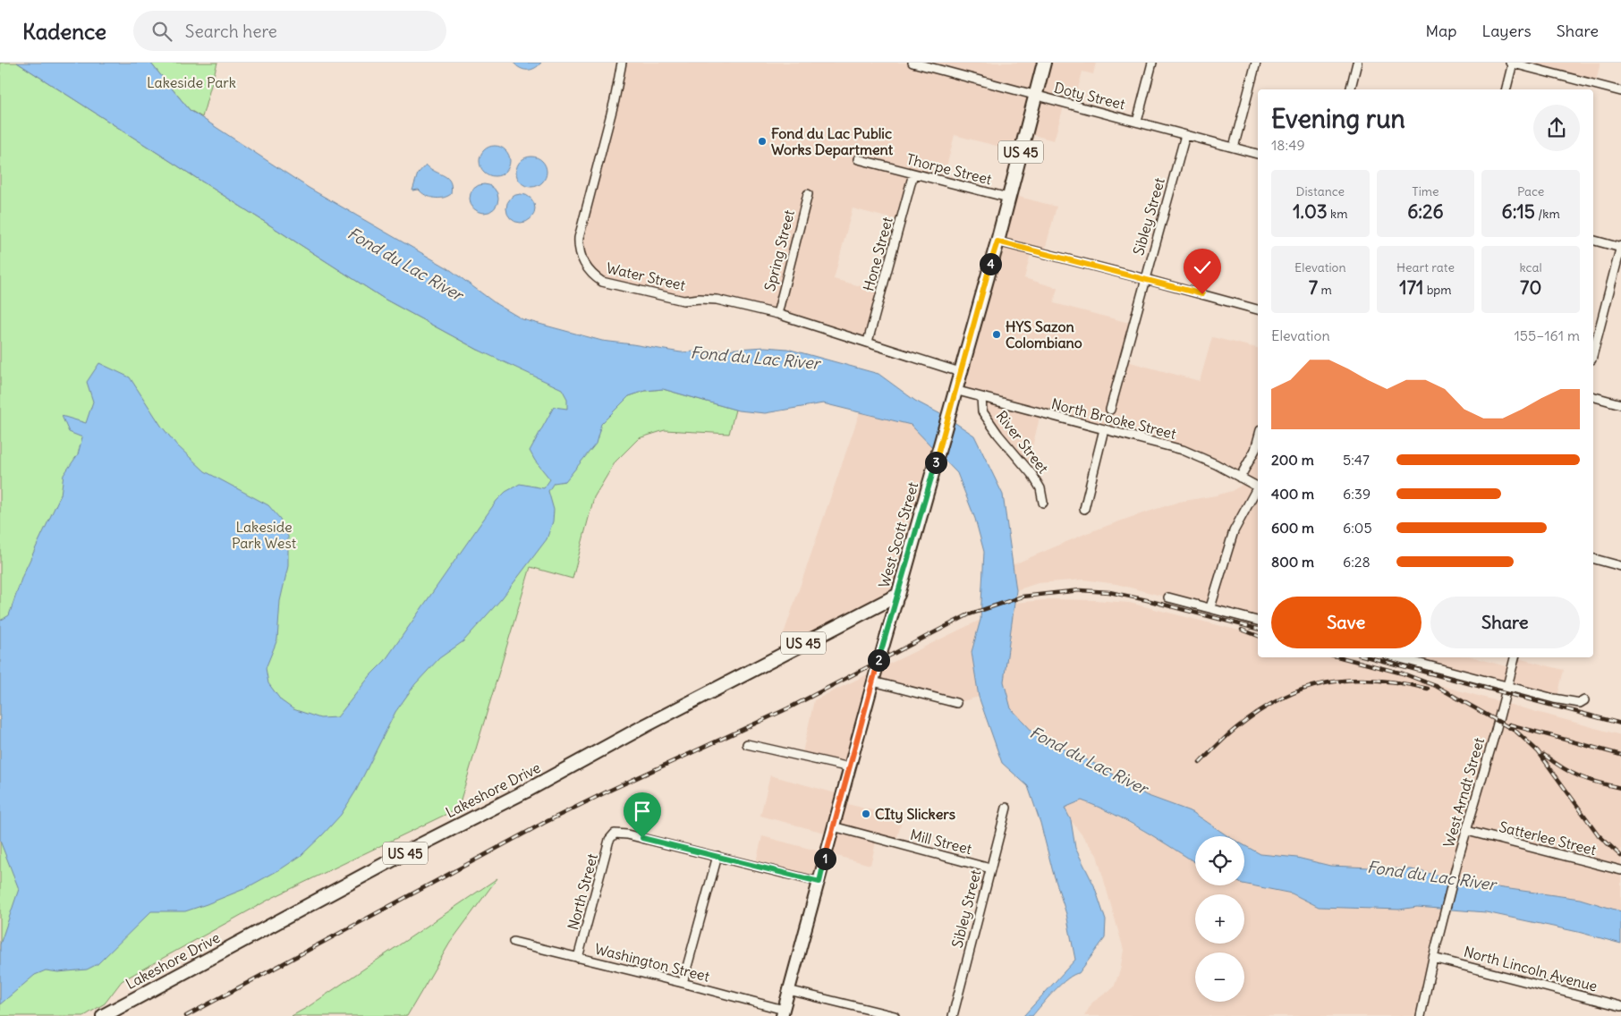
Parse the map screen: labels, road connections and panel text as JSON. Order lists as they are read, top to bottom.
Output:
{
  "streets": {
    "main road": ["US 45", "West Scott Street", "Lakeshore Drive"],
    "street": [
      "Doty Street",
      "Thorpe Street",
      "Sibley Street",
      "Spring Street",
      "Hone Street",
      "Water Street",
      "North Brooke Street",
      "River Street",
      "West Arndt Street",
      "Satterlee Street",
      "Mill Street",
      "North Street",
      "Washington Street",
      "North Lincoln Avenue"
    ]
  },
  "crossings": [
    ["Doty Street", "Sibley Street"],
    ["Doty Street", "West Scott Street"],
    ["Thorpe Street", "Hone Street"],
    ["Thorpe Street", "West Scott Street"],
    ["Sibley Street", "Mill Street"],
    ["Spring Street", "Water Street"],
    ["Hone Street", "Water Street"],
    ["Water Street", "West Scott Street"],
    ["North Brooke Street", "River Street"],
    ["North Brooke Street", "West Scott Street"],
    ["West Scott Street", "Lakeshore Drive"],
    ["West Scott Street", "Mill Street"],
    ["West Scott Street", "Washington Street"],
    ["West Arndt Street", "Satterlee Street"],
    ["West Arndt Street", "North Lincoln Avenue"],
    ["North Street", "Washington Street"]
  ],
  "water": ["Fond du Lac River"],
  "parks": ["Lakeside Park", "Lakeside Park West"],
  "places": ["Fond du Lac Public Works Department", "HYS Sazon Colombiano", "CIty Slickers"],
  "page": {
    "header": "Kadence",
    "search": "Search here",
    "nav": ["Map", "Layers", "Share"],
    "heading": ["Evening run", "18:49"],
    "stats": [
      ["Distance", "1.03 km"],
      ["Time", "6:26"],
      ["Pace", "6:15 /km"],
      ["Elevation", "7 m"],
      ["Heart rate", "171 bpm"],
      ["kcal", "70"]
    ],
    "pins": [
      "4",
      "3",
      "2",
      "1"
    ],
    "chart": ["Elevation", "155–161 m"],
    "list": [
      {
        "name": "200 m",
        "note": "5:47"
      },
      {
        "name": "400 m",
        "note": "6:39"
      },
      {
        "name": "600 m",
        "note": "6:05"
      },
      {
        "name": "800 m",
        "note": "6:28"
      }
    ],
    "buttons": ["Save", "Share"],
    "map_buttons": ["+", "−"]
  }
}
